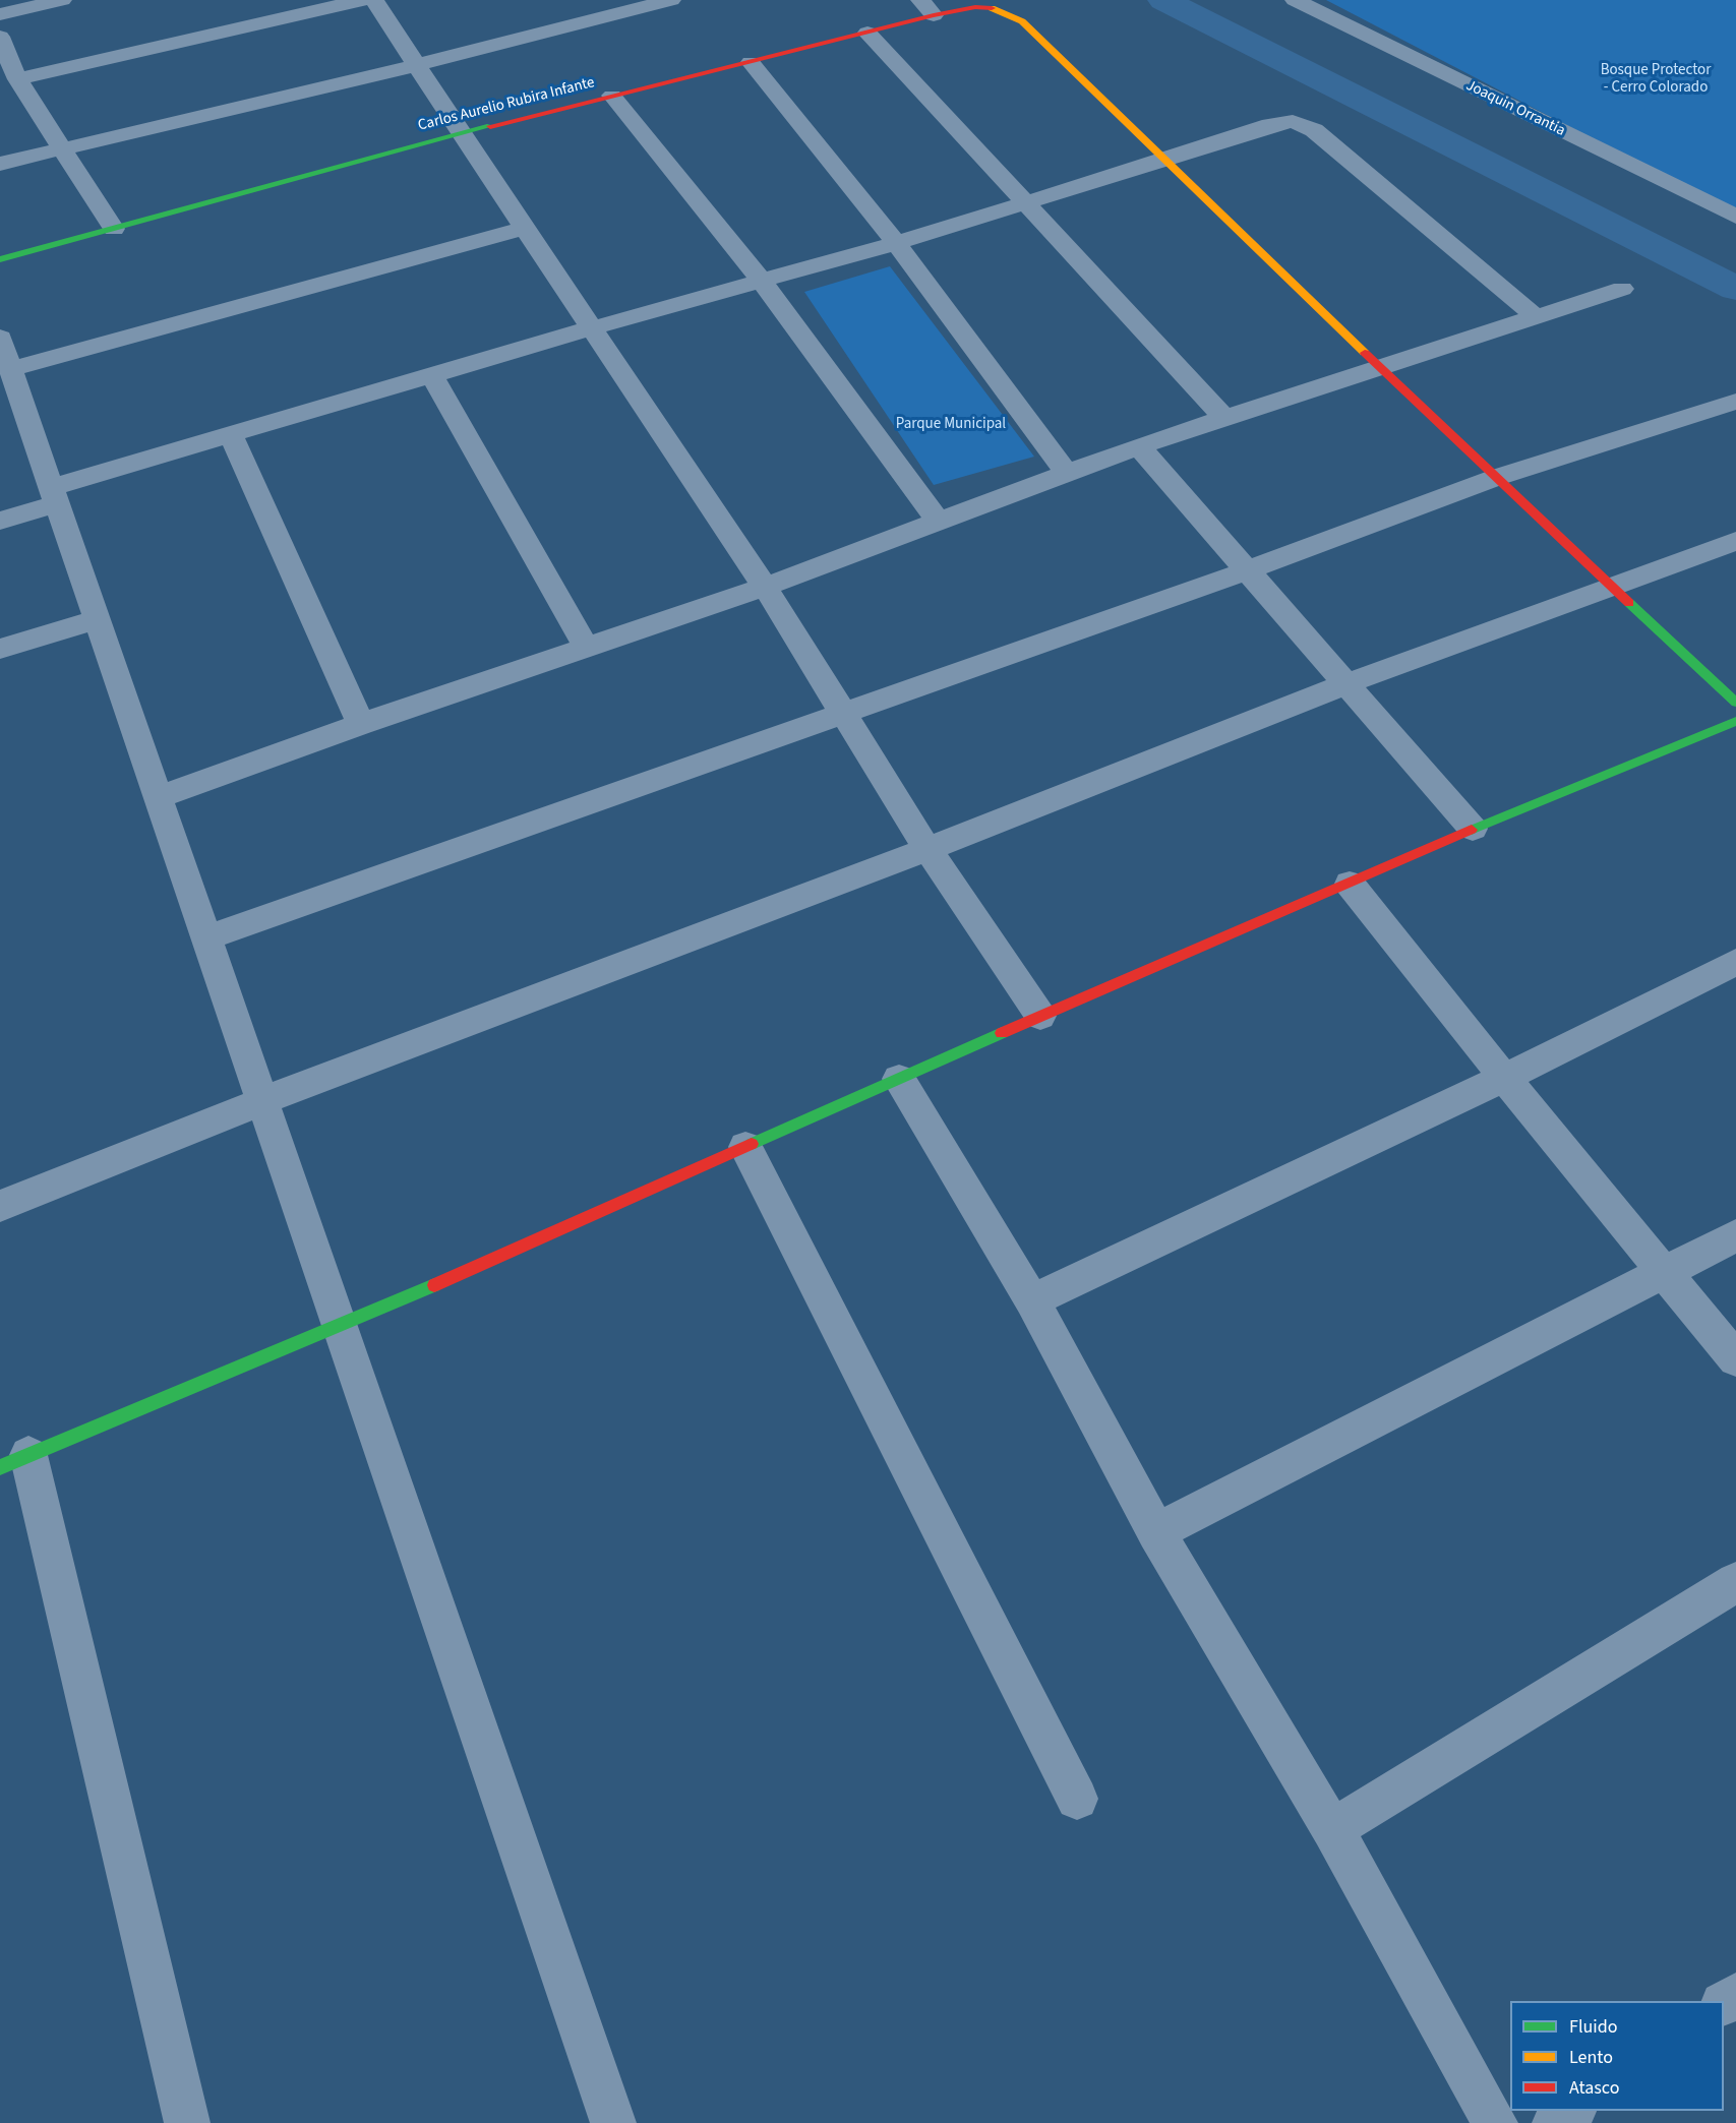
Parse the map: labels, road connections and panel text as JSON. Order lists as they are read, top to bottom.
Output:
{
  "streets": {
    "street": ["Carlos Aurelio Rubira Infante", "Joaquin Orrantia"]
  },
  "parks": ["Bosque Protector - Cerro Colorado", "Parque Municipal"],
  "legend": ["Fluido", "Lento", "Atasco"]
}
